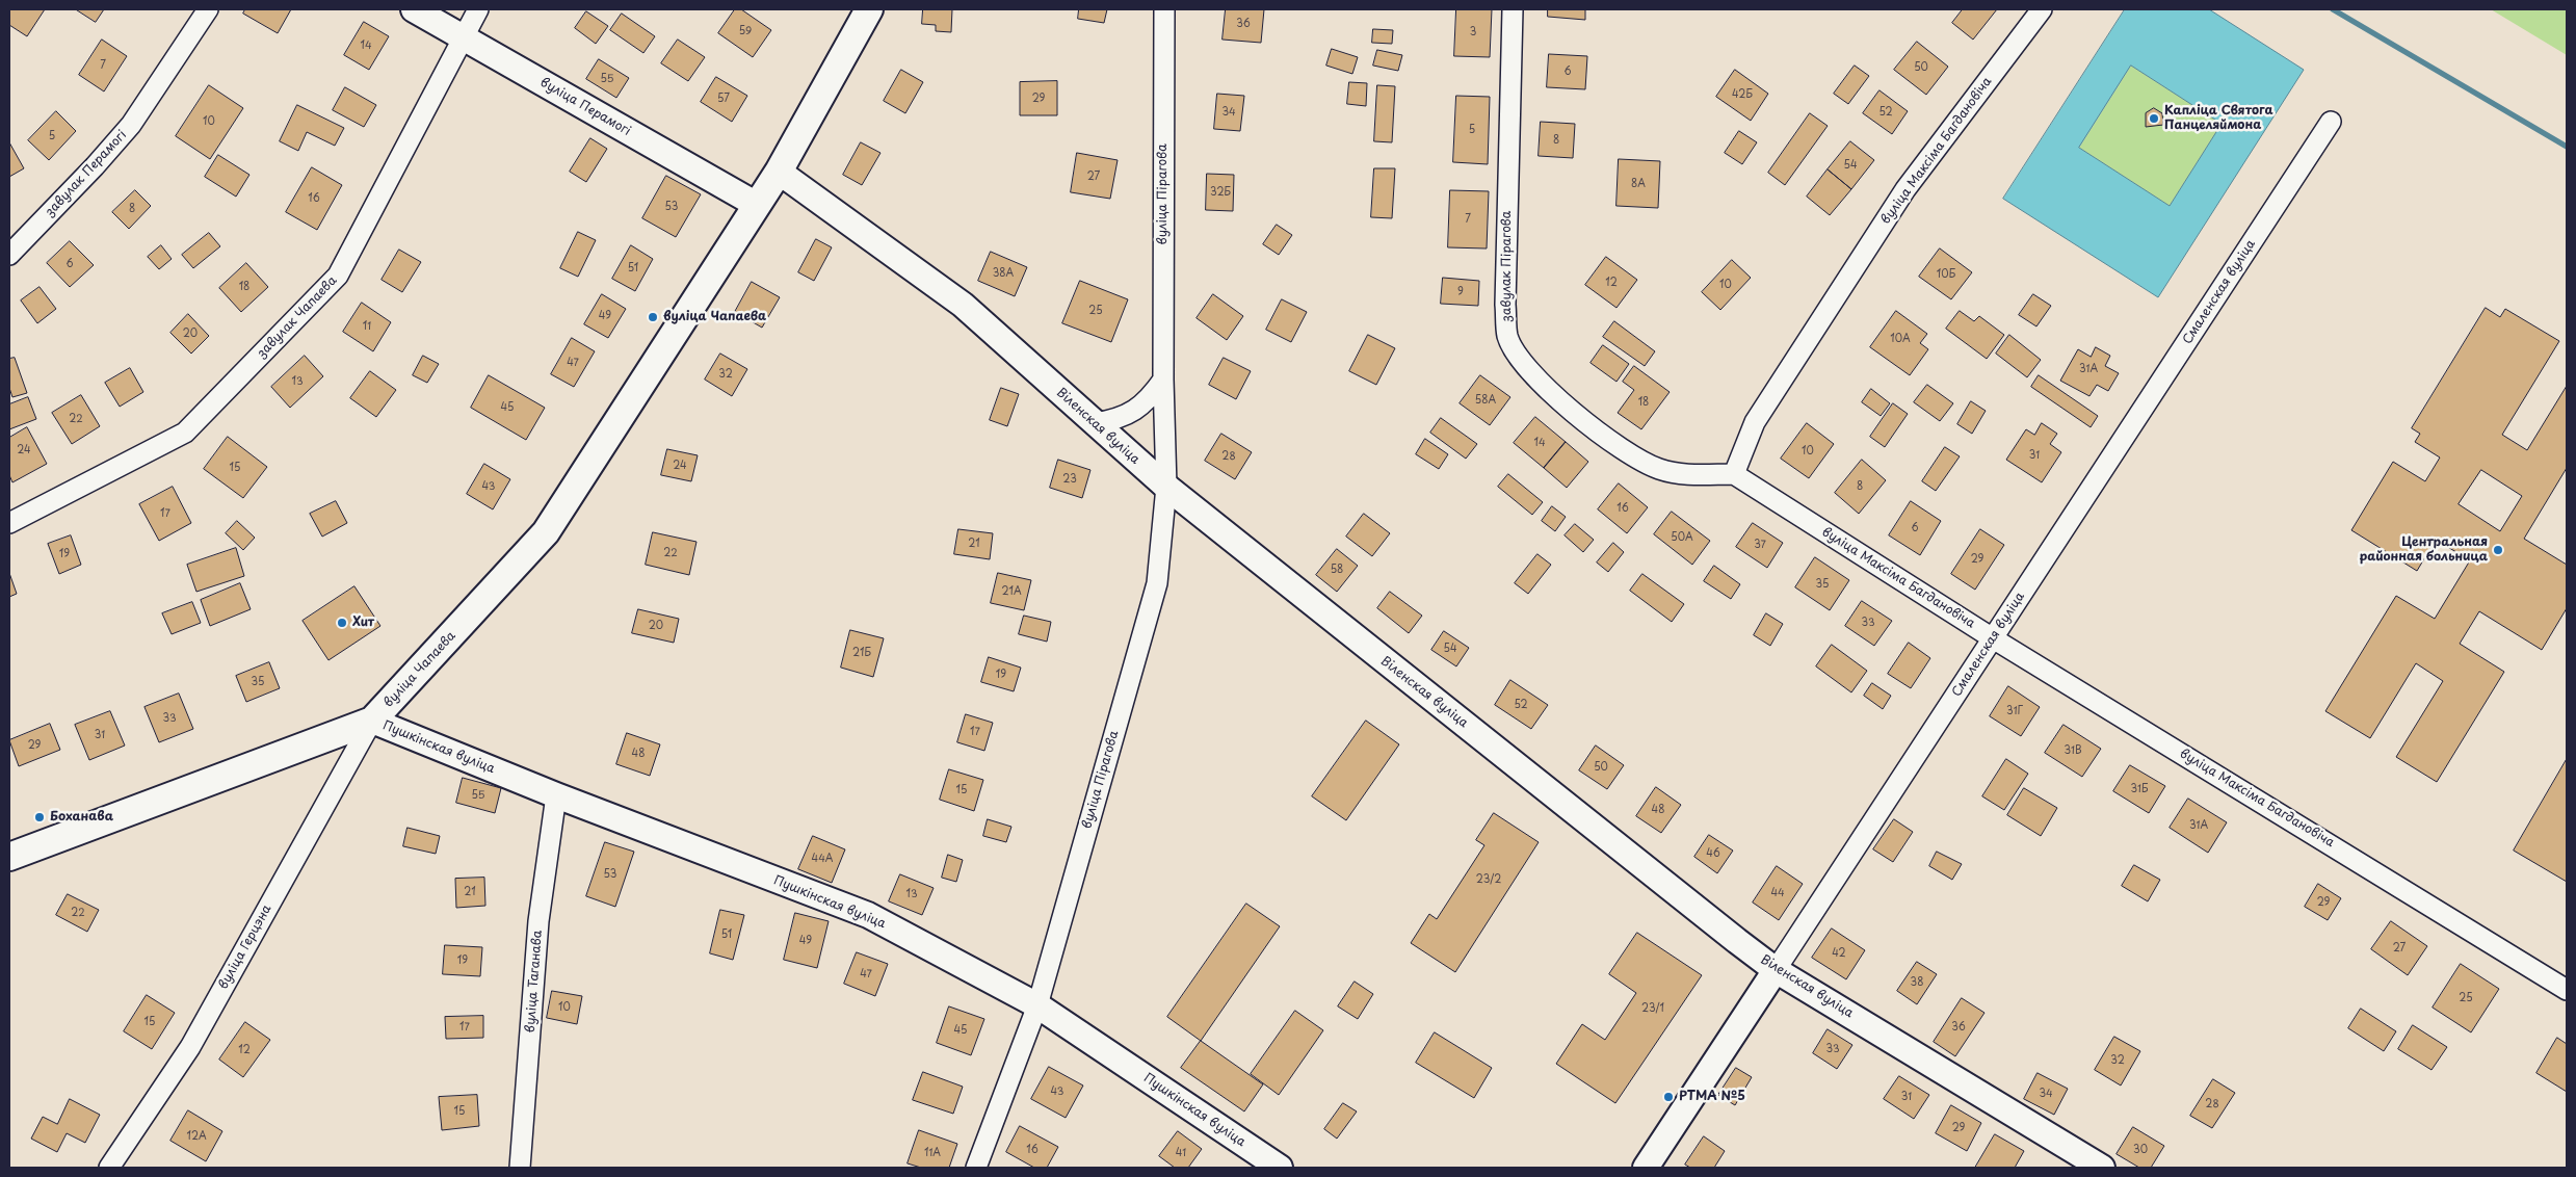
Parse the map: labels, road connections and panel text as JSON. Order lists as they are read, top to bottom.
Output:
{
  "streets": {
    "main road": ["вуліца Чапаева"],
    "street": [
      "вуліца Перамогі",
      "вуліца Максіма Багдановіча",
      "завулак Перамогі",
      "вуліца Пірагова",
      "завулак Пірагова",
      "Смаленская вуліца",
      "завулак Чапаева",
      "Віленская вуліца",
      "Пушкінская вуліца",
      "вуліца Герцэна",
      "вуліца Таганава"
    ]
  },
  "crossings": [
    ["вуліца Перамогі", "завулак Чапаева"],
    ["вуліца Перамогі", "вуліца Чапаева"],
    ["вуліца Максіма Багдановіча", "завулак Пірагова"],
    ["вуліца Максіма Багдановіча", "Смаленская вуліца"],
    ["вуліца Пірагова", "Віленская вуліца"],
    ["вуліца Пірагова", "Пушкінская вуліца"],
    ["Смаленская вуліца", "Віленская вуліца"],
    ["Віленская вуліца", "вуліца Чапаева"],
    ["вуліца Чапаева", "Пушкінская вуліца"],
    ["вуліца Чапаева", "вуліца Герцэна"],
    ["Пушкінская вуліца", "вуліца Герцэна"],
    ["Пушкінская вуліца", "вуліца Таганава"]
  ],
  "places": [
    "Капліца Святога Панцеляймона",
    "вуліца Чапаева",
    "Центральная районная больница",
    "Хит",
    "Боханава",
    "РТМА №5"
  ],
  "house_numbers": [
    "36",
    "59",
    "3",
    "14",
    "7",
    "50",
    "6",
    "55",
    "42Б",
    "57",
    "29",
    "34",
    "52",
    "10",
    "5",
    "5",
    "8",
    "54",
    "27",
    "8А",
    "32Б",
    "16",
    "53",
    "8",
    "7",
    "6",
    "51",
    "38А",
    "10Б",
    "12",
    "10",
    "18",
    "9",
    "25",
    "49",
    "11",
    "20",
    "10А",
    "47",
    "31А",
    "32",
    "13",
    "58А",
    "18",
    "45",
    "22",
    "14",
    "24",
    "10",
    "31",
    "28",
    "24",
    "15",
    "23",
    "43",
    "8",
    "16",
    "17",
    "6",
    "50А",
    "21",
    "37",
    "22",
    "19",
    "29",
    "58",
    "35",
    "21А",
    "33",
    "20",
    "54",
    "21Б",
    "19",
    "35",
    "52",
    "31Г",
    "33",
    "17",
    "31",
    "29",
    "31В",
    "48",
    "50",
    "31Б",
    "15",
    "55",
    "48",
    "31А",
    "46",
    "44А",
    "53",
    "23/2",
    "21",
    "44",
    "13",
    "29",
    "22",
    "51",
    "49",
    "27",
    "42",
    "19",
    "47",
    "38",
    "25",
    "10",
    "23/1",
    "15",
    "17",
    "36",
    "45",
    "33",
    "12",
    "32",
    "43",
    "34",
    "31",
    "28",
    "15",
    "29",
    "12А",
    "16",
    "30",
    "11А",
    "41"
  ]
}
